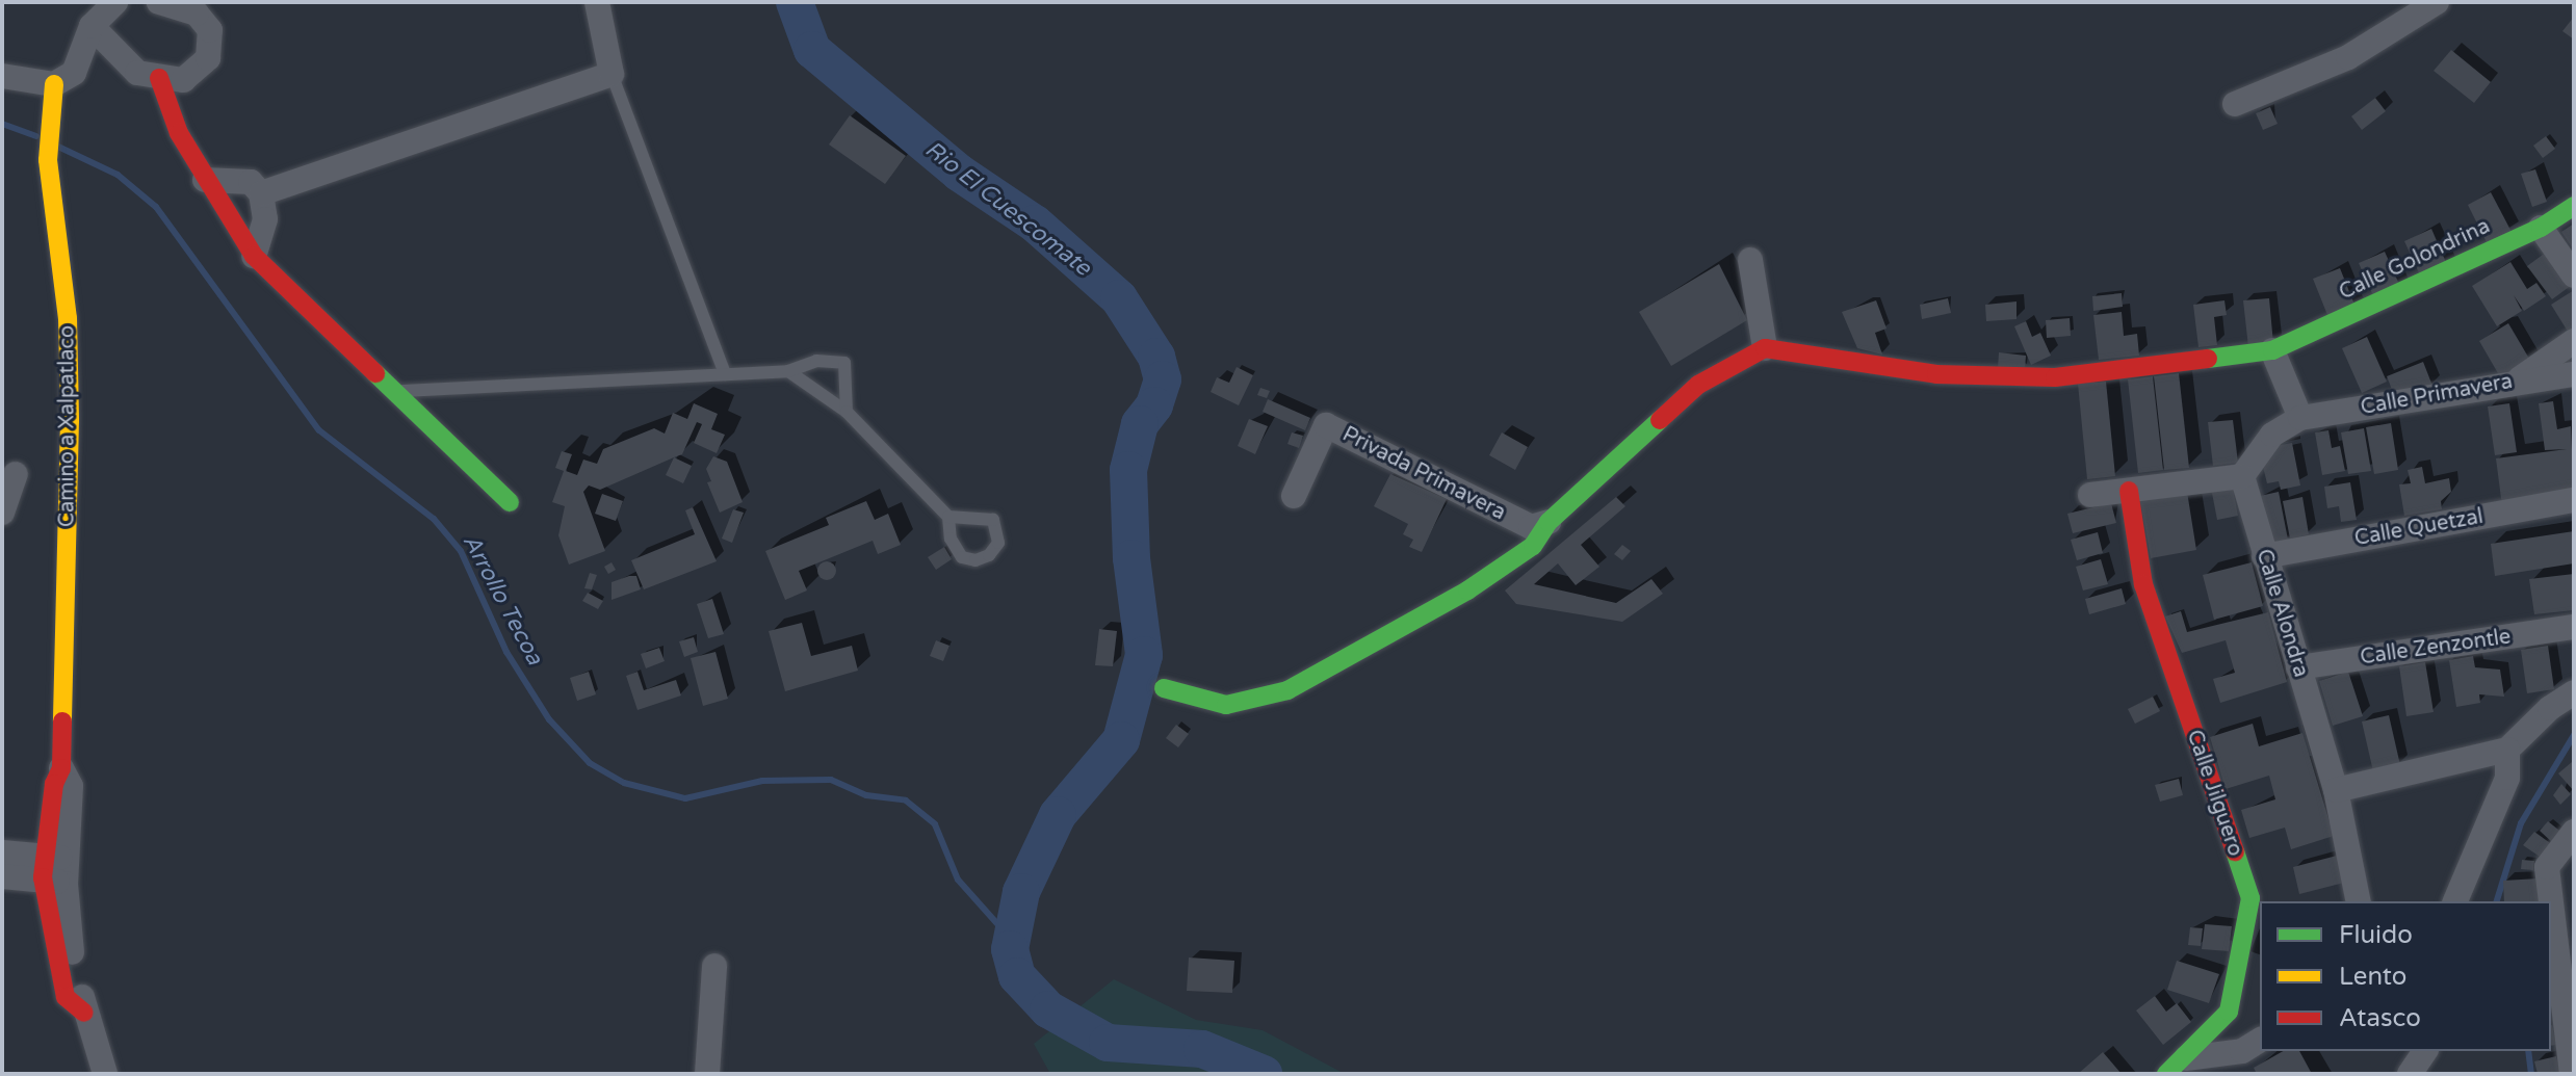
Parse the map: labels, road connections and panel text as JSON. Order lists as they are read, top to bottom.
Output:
{
  "streets": {
    "street": [
      "Calle Golondrina",
      "Calle Primavera",
      "Camino a Xalpatlaco",
      "Privada Primavera",
      "Calle Quetzal",
      "Calle Alondra",
      "Calle Zenzontle",
      "Calle Jilguero"
    ]
  },
  "crossings": [
    ["Calle Quetzal", "Calle Alondra"],
    ["Calle Alondra", "Calle Zenzontle"]
  ],
  "water": ["Rio El Cuescomate", "Arrollo Tecoa"],
  "legend": ["Fluido", "Lento", "Atasco"]
}
